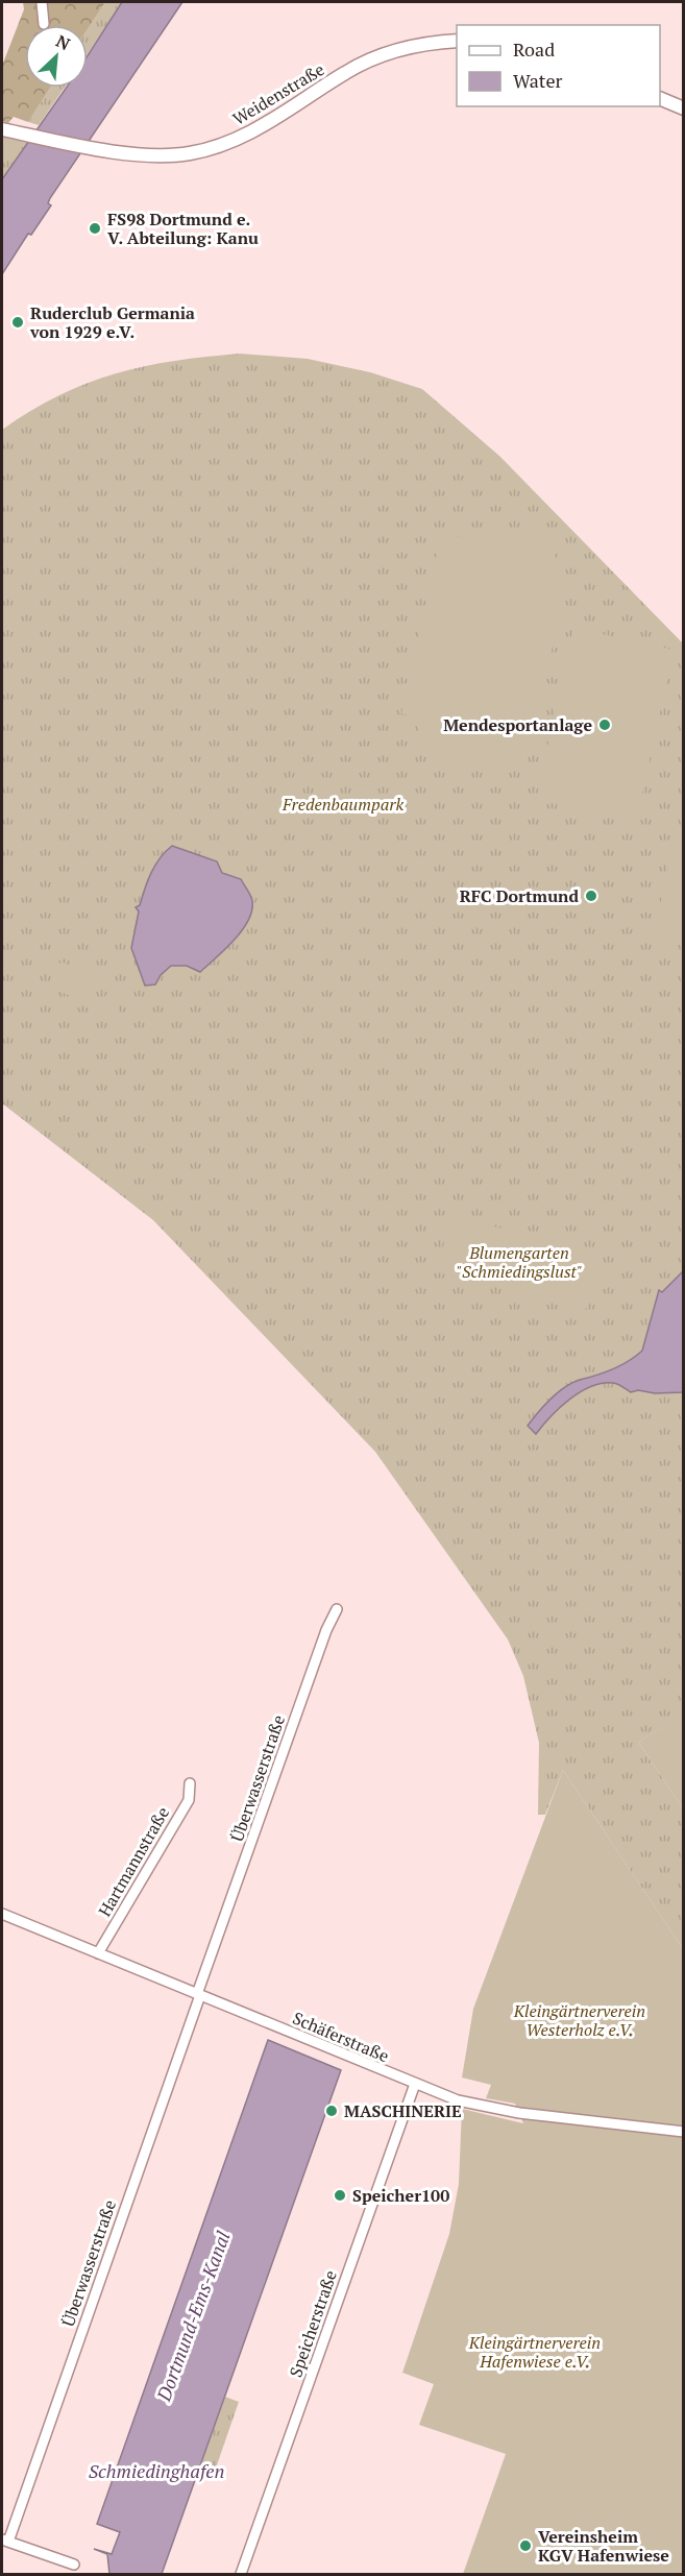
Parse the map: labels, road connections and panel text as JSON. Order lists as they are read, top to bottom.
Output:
{
  "streets": {
    "street": [
      "Weidenstraße",
      "Überwasserstraße",
      "Hartmannstraße",
      "Schäferstraße",
      "Speicherstraße"
    ]
  },
  "crossings": [
    ["Überwasserstraße", "Schäferstraße"],
    ["Hartmannstraße", "Schäferstraße"],
    ["Schäferstraße", "Speicherstraße"]
  ],
  "water": ["Dortmund-Ems-Kanal", "Schmiedinghafen"],
  "parks": [
    "Fredenbaumpark",
    "Blumengarten \"Schmiedingslust\"",
    "Kleingärtnerverein Westerholz e.V.",
    "Kleingärtnerverein Hafenwiese e.V."
  ],
  "places": [
    "FS98 Dortmund e. V. Abteilung: Kanu",
    "Ruderclub Germania von 1929 e.V.",
    "Mendesportanlage",
    "RFC Dortmund",
    "MASCHINERIE",
    "Speicher100",
    "Vereinsheim KGV Hafenwiese"
  ],
  "legend": ["Road", "Water"],
  "north": "top right"
}
